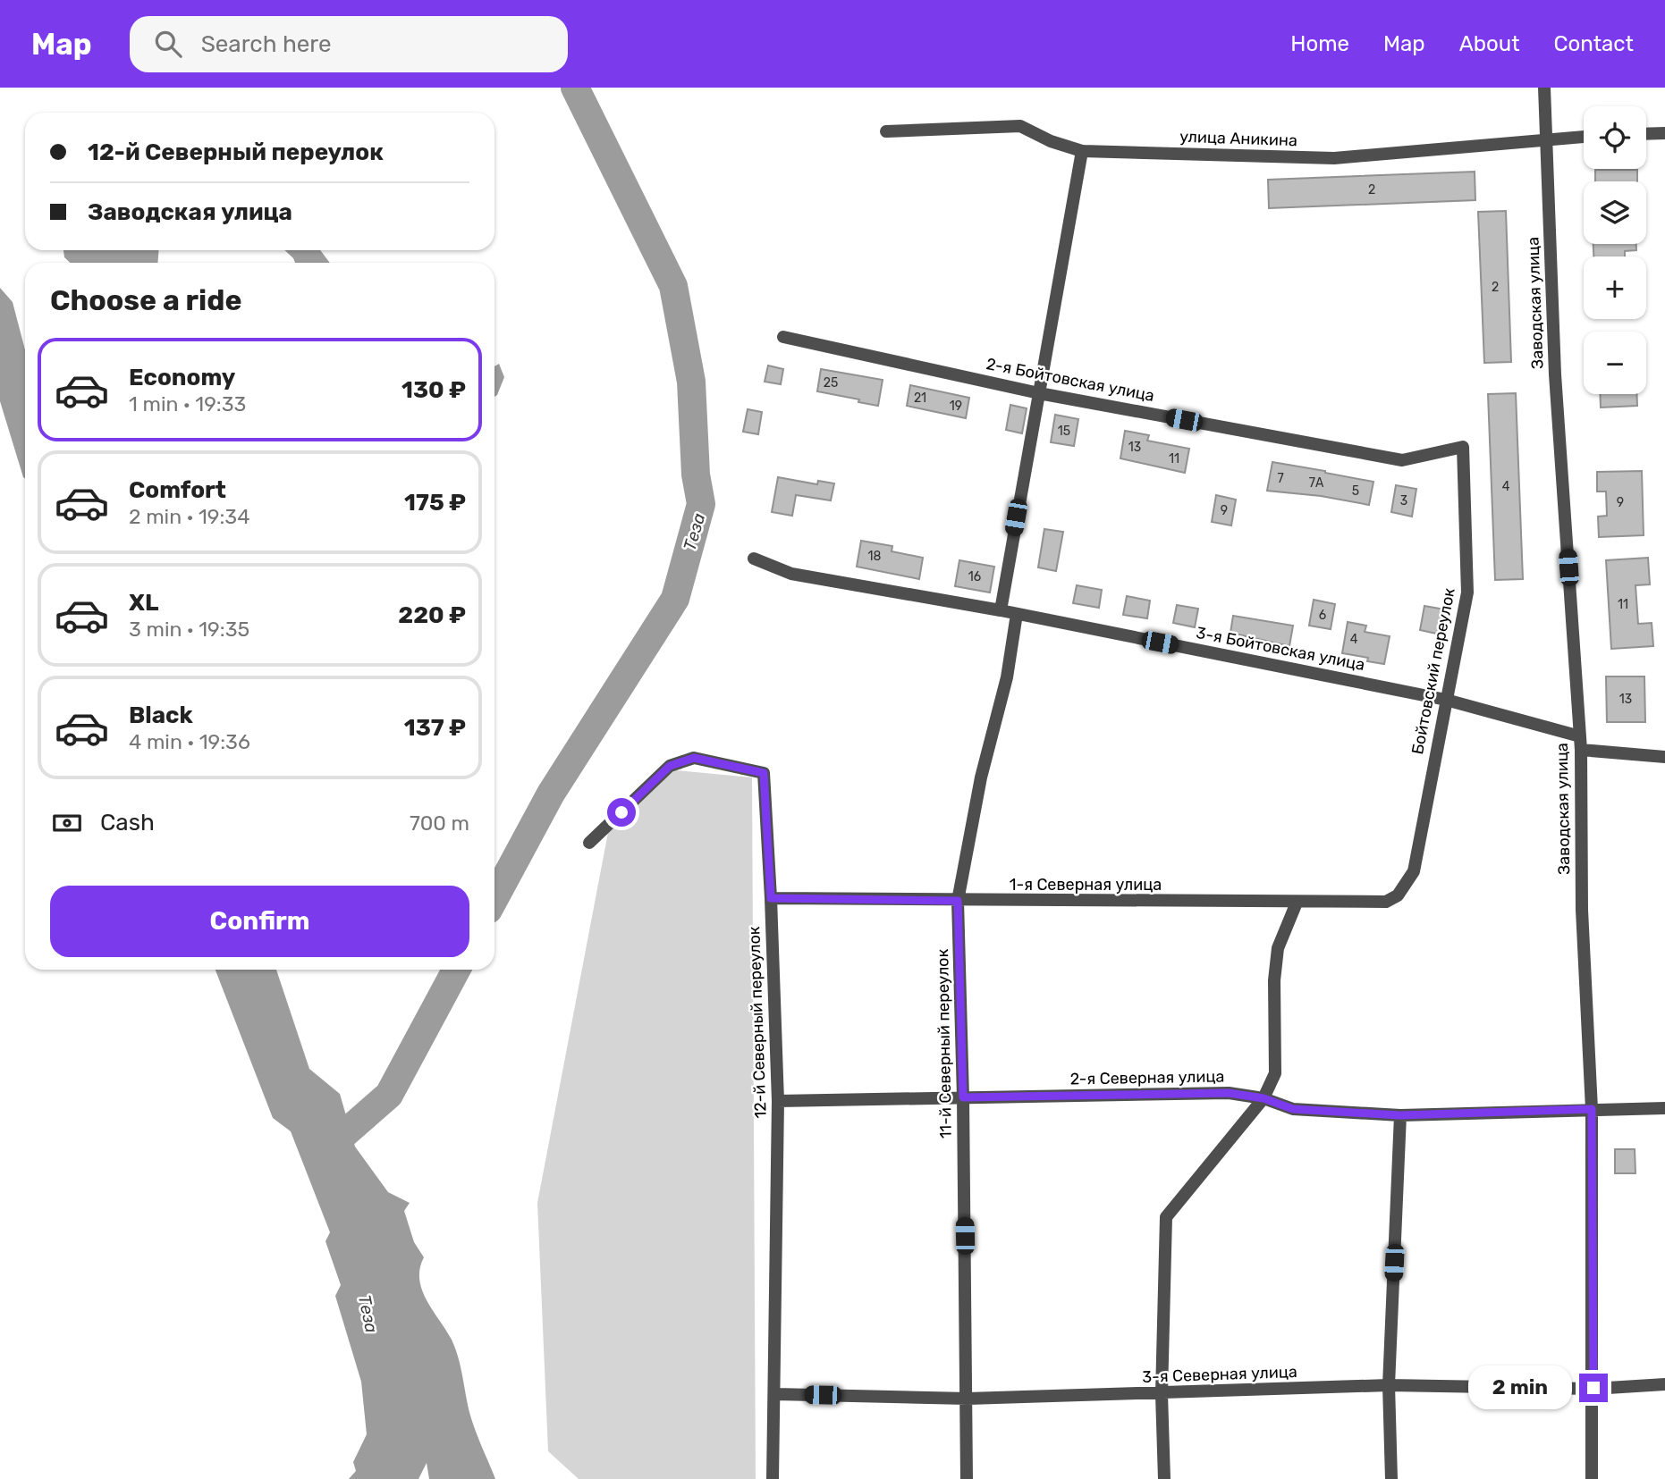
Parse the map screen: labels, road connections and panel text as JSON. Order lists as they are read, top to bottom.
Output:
{
  "streets": {
    "street": [
      "улица Аникина",
      "Заводская улица",
      "2-я Бойтовская улица",
      "3-я Бойтовская улица",
      "Бойтовский переулок",
      "1-я Северная улица",
      "12-й Северный переулок",
      "11-й Северный переулок",
      "2-я Северная улица",
      "3-я Северная улица"
    ]
  },
  "crossings": [
    ["улица Аникина", "Заводская улица"],
    ["Заводская улица", "3-я Бойтовская улица"],
    ["Заводская улица", "2-я Северная улица"],
    ["Заводская улица", "3-я Северная улица"],
    ["2-я Бойтовская улица", "Бойтовский переулок"],
    ["3-я Бойтовская улица", "Бойтовский переулок"],
    ["3-я Бойтовская улица", "11-й Северный переулок"],
    ["Бойтовский переулок", "1-я Северная улица"],
    ["1-я Северная улица", "12-й Северный переулок"],
    ["1-я Северная улица", "11-й Северный переулок"],
    ["12-й Северный переулок", "2-я Северная улица"],
    ["12-й Северный переулок", "3-я Северная улица"],
    ["11-й Северный переулок", "2-я Северная улица"],
    ["11-й Северный переулок", "3-я Северная улица"]
  ],
  "water": ["Теза"],
  "house_numbers": [
    "2",
    "2",
    "25",
    "21",
    "19",
    "15",
    "13",
    "11",
    "7",
    "7А",
    "4",
    "5",
    "3",
    "9",
    "9",
    "18",
    "16",
    "11",
    "6",
    "4",
    "13"
  ],
  "page": {
    "header": "Map",
    "search": "Search here",
    "nav": [
      "Home",
      "Map",
      "About",
      "Contact"
    ],
    "map_buttons": ["+", "−"],
    "banner": ["12-й Северный переулок", "Заводская улица"],
    "heading": "Choose a ride",
    "list": [
      {
        "name": "Economy",
        "note": "1 min · 19:33",
        "value": "130 ₽"
      },
      {
        "name": "Comfort",
        "note": "2 min · 19:34",
        "value": "175 ₽"
      },
      {
        "name": "XL",
        "note": "3 min · 19:35",
        "value": "220 ₽"
      },
      {
        "name": "Black",
        "note": "4 min · 19:36",
        "value": "137 ₽"
      }
    ],
    "pay": ["Cash", "700 m"],
    "buttons": "Confirm",
    "bubble": "2 min"
  }
}
